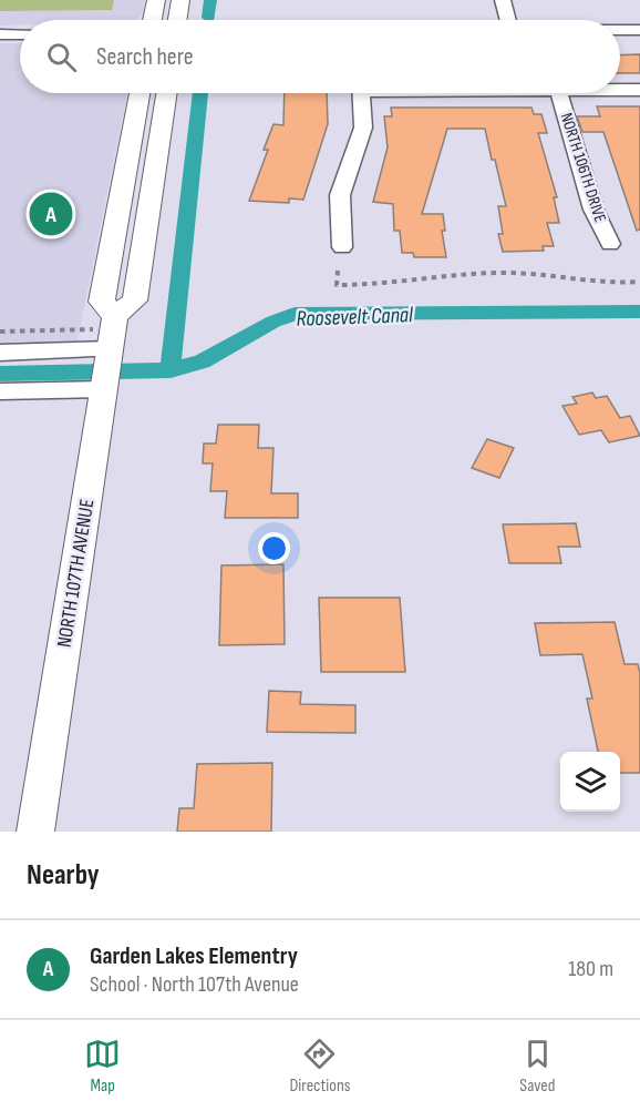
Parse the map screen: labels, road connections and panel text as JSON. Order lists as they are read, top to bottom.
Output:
{
  "streets": {
    "main road": ["NORTH 107TH AVENUE"],
    "street": ["NORTH 106TH DRIVE"]
  },
  "water": ["Roosevelt Canal"],
  "page": {
    "search": "Search here",
    "pins": "A",
    "heading": "Nearby",
    "list": [
      {
        "mark": "A",
        "name": "Garden Lakes Elementry",
        "note": "School · North 107th Avenue",
        "value": "180 m"
      }
    ],
    "nav": ["Map", "Directions", "Saved"]
  }
}
